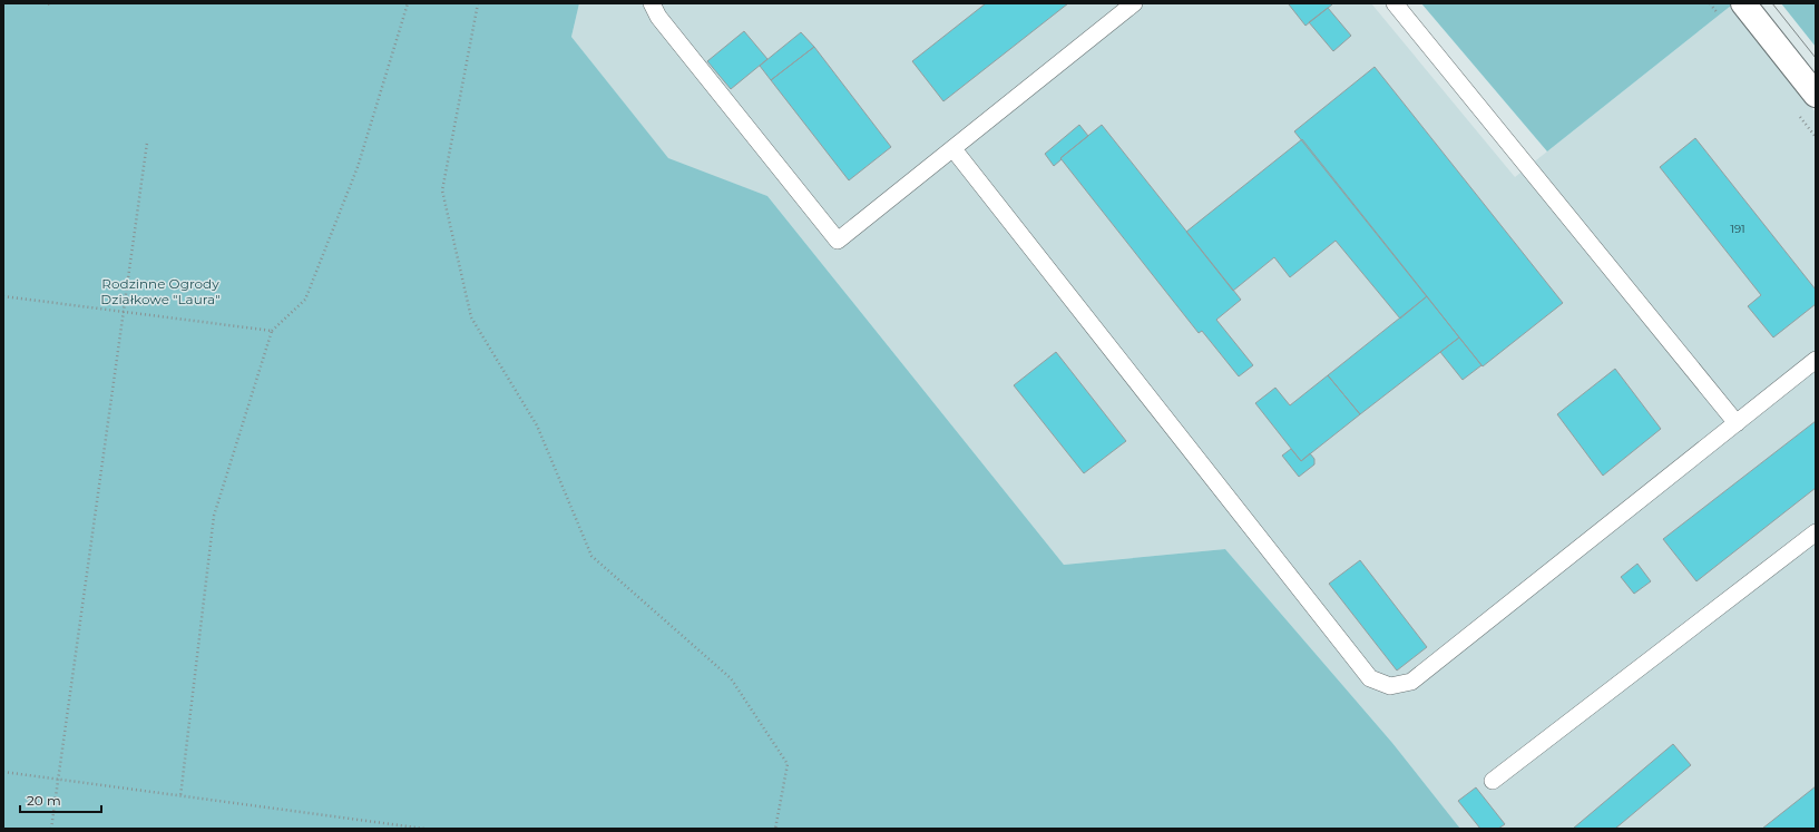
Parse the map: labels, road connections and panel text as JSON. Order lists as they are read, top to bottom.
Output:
{
  "parks": ["Rodzinne Ogrody Działkowe \"Laura\""],
  "house_numbers": ["191"],
  "scale_bar": "20 m"
}
